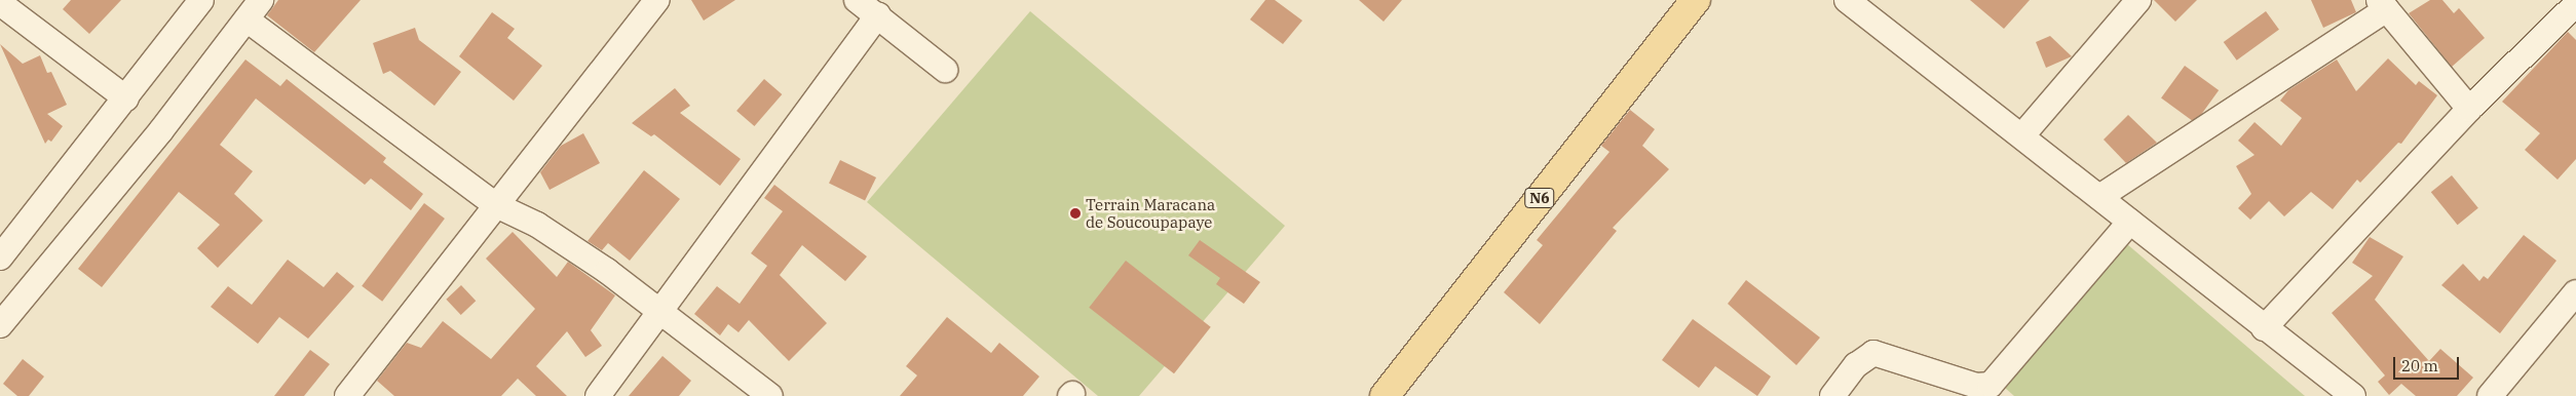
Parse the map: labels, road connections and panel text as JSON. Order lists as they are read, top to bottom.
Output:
{
  "streets": {
    "main road": ["N6"]
  },
  "places": ["Terrain Maracana de Soucoupapaye"],
  "scale_bar": "20 m"
}
